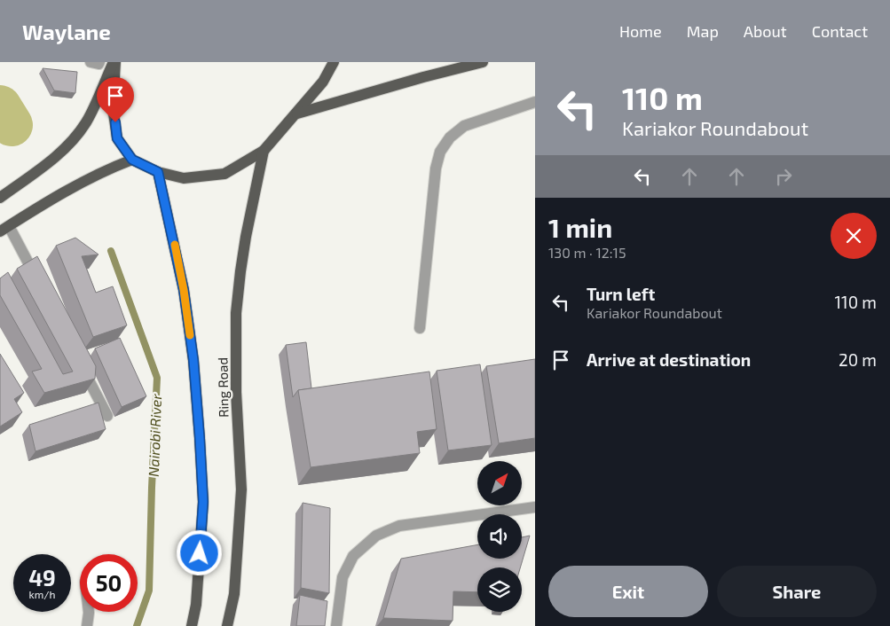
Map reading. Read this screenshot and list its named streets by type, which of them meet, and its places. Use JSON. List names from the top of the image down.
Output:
{
  "streets": {
    "main road": ["Ring Road"]
  },
  "water": ["Nairobi River"],
  "north": "top right",
  "page": {
    "header": "Waylane",
    "nav": [
      "Home",
      "Map",
      "About",
      "Contact"
    ],
    "turn": ["110 m", "Kariakor Roundabout"],
    "heading": ["1 min", "130 m · 12:15"],
    "list": [
      {
        "name": "Turn left",
        "note": "Kariakor Roundabout",
        "value": "110 m"
      },
      {
        "name": "Arrive at destination",
        "value": "20 m"
      }
    ],
    "speed": "49 km/h",
    "limit": "50",
    "buttons": ["Exit", "Share"]
  }
}
